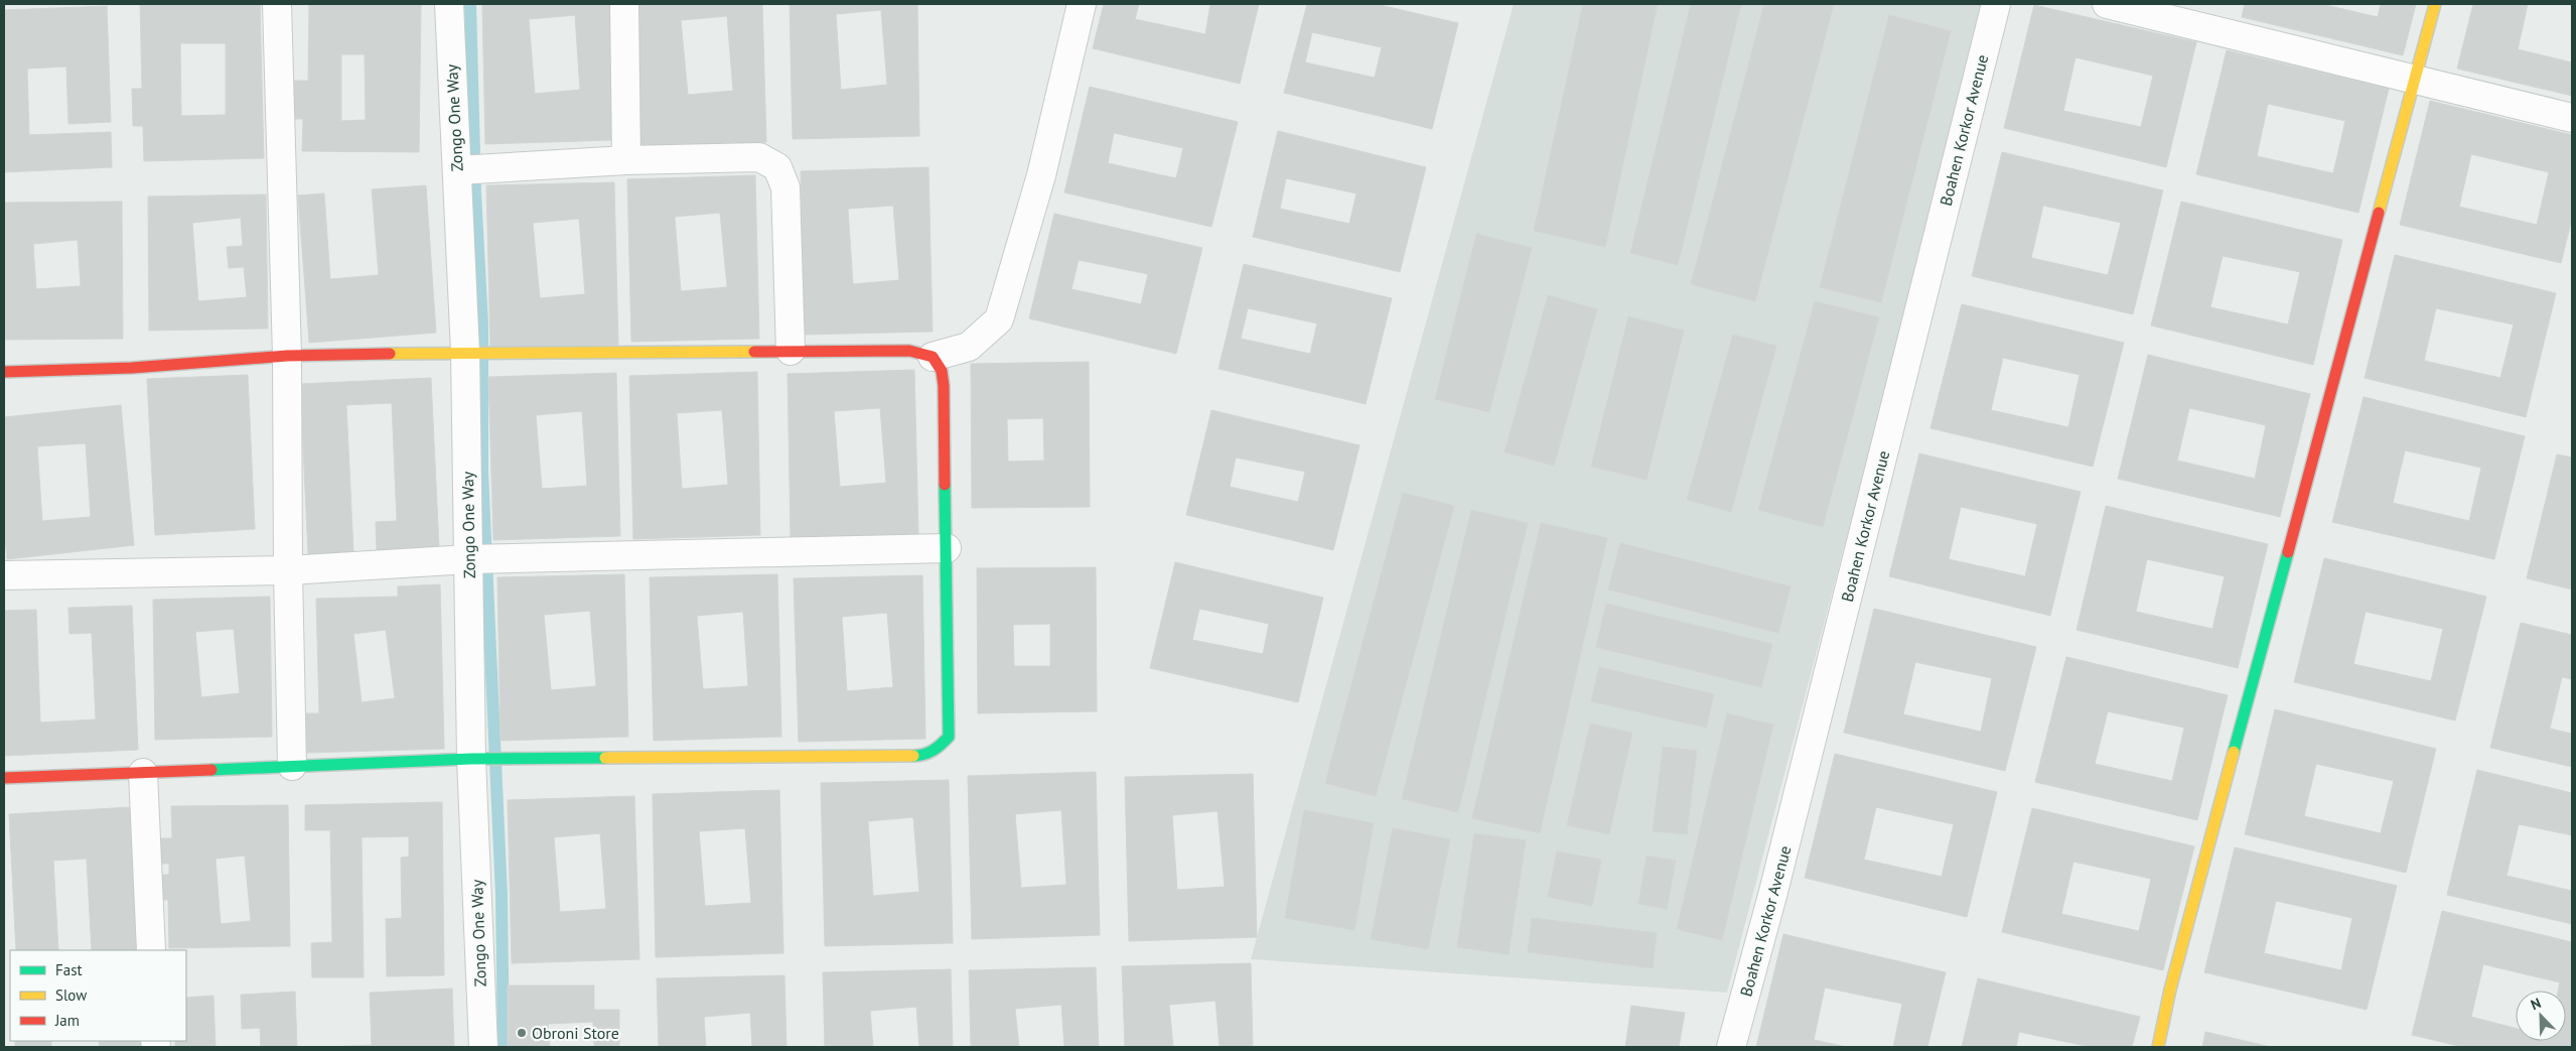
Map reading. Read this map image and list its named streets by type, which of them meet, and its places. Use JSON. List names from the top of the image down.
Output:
{
  "streets": {
    "street": ["Zongo One Way", "Boahen Korkor Avenue"]
  },
  "places": ["Obroni Store"],
  "legend": ["Fast", "Slow", "Jam"],
  "north": "top left"
}
